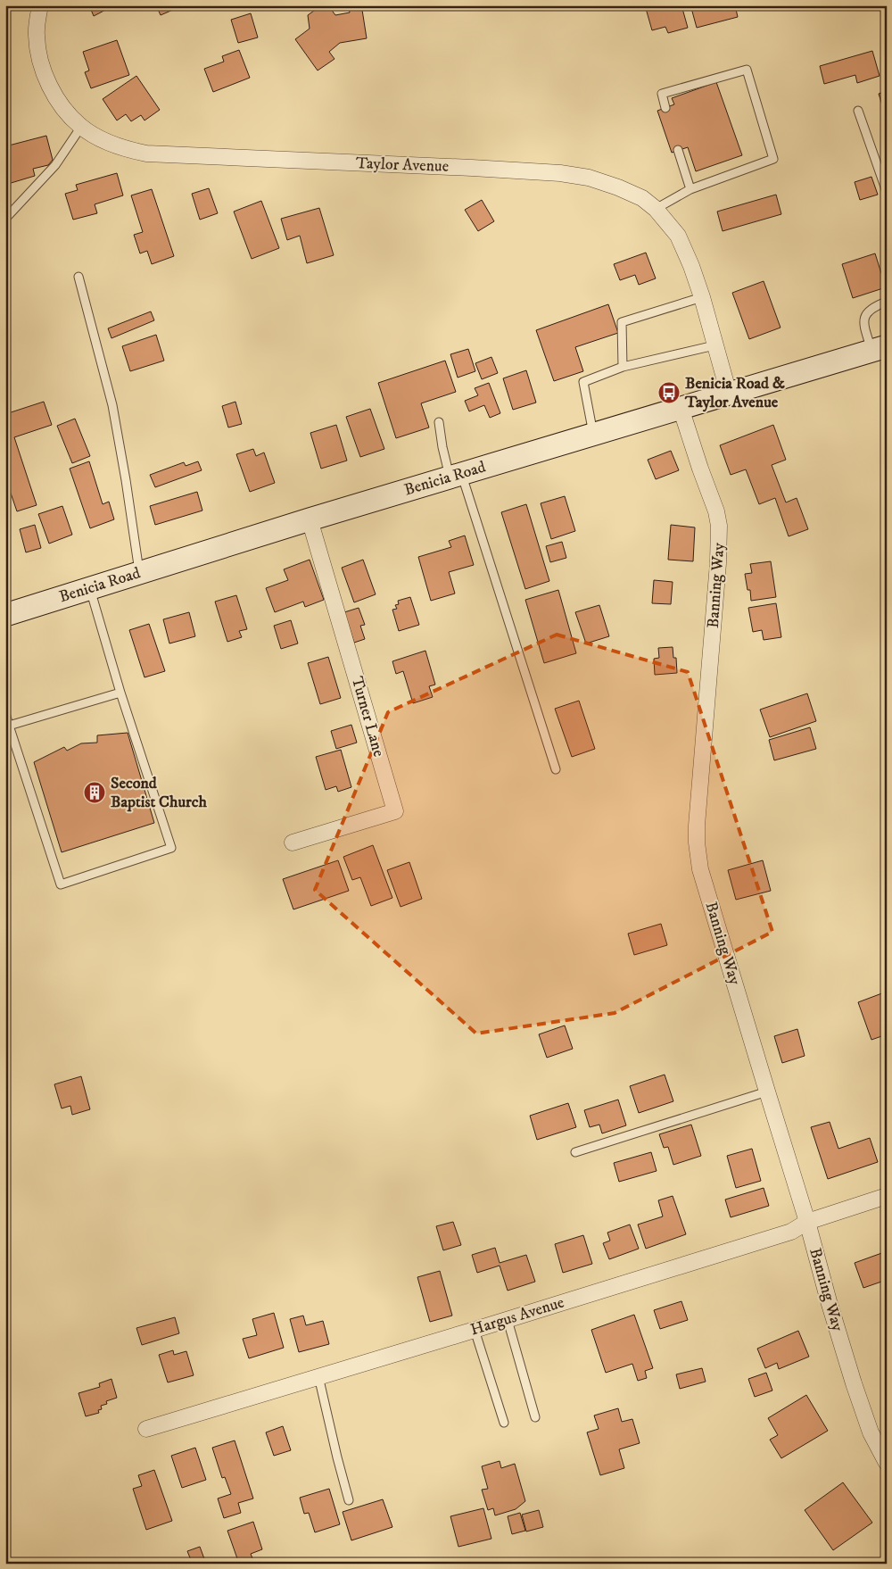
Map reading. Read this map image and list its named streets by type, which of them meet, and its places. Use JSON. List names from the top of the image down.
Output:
{
  "streets": {
    "main road": ["Benicia Road"],
    "street": [
      "Taylor Avenue",
      "Banning Way",
      "Turner Lane",
      "Hargus Avenue"
    ]
  },
  "crossings": [
    ["Taylor Avenue", "Benicia Road"],
    ["Benicia Road", "Banning Way"],
    ["Benicia Road", "Turner Lane"],
    ["Banning Way", "Hargus Avenue"]
  ],
  "places": {
    "bus stop": ["Benicia Road & Taylor Avenue"],
    "building": ["Second Baptist Church"]
  }
}
